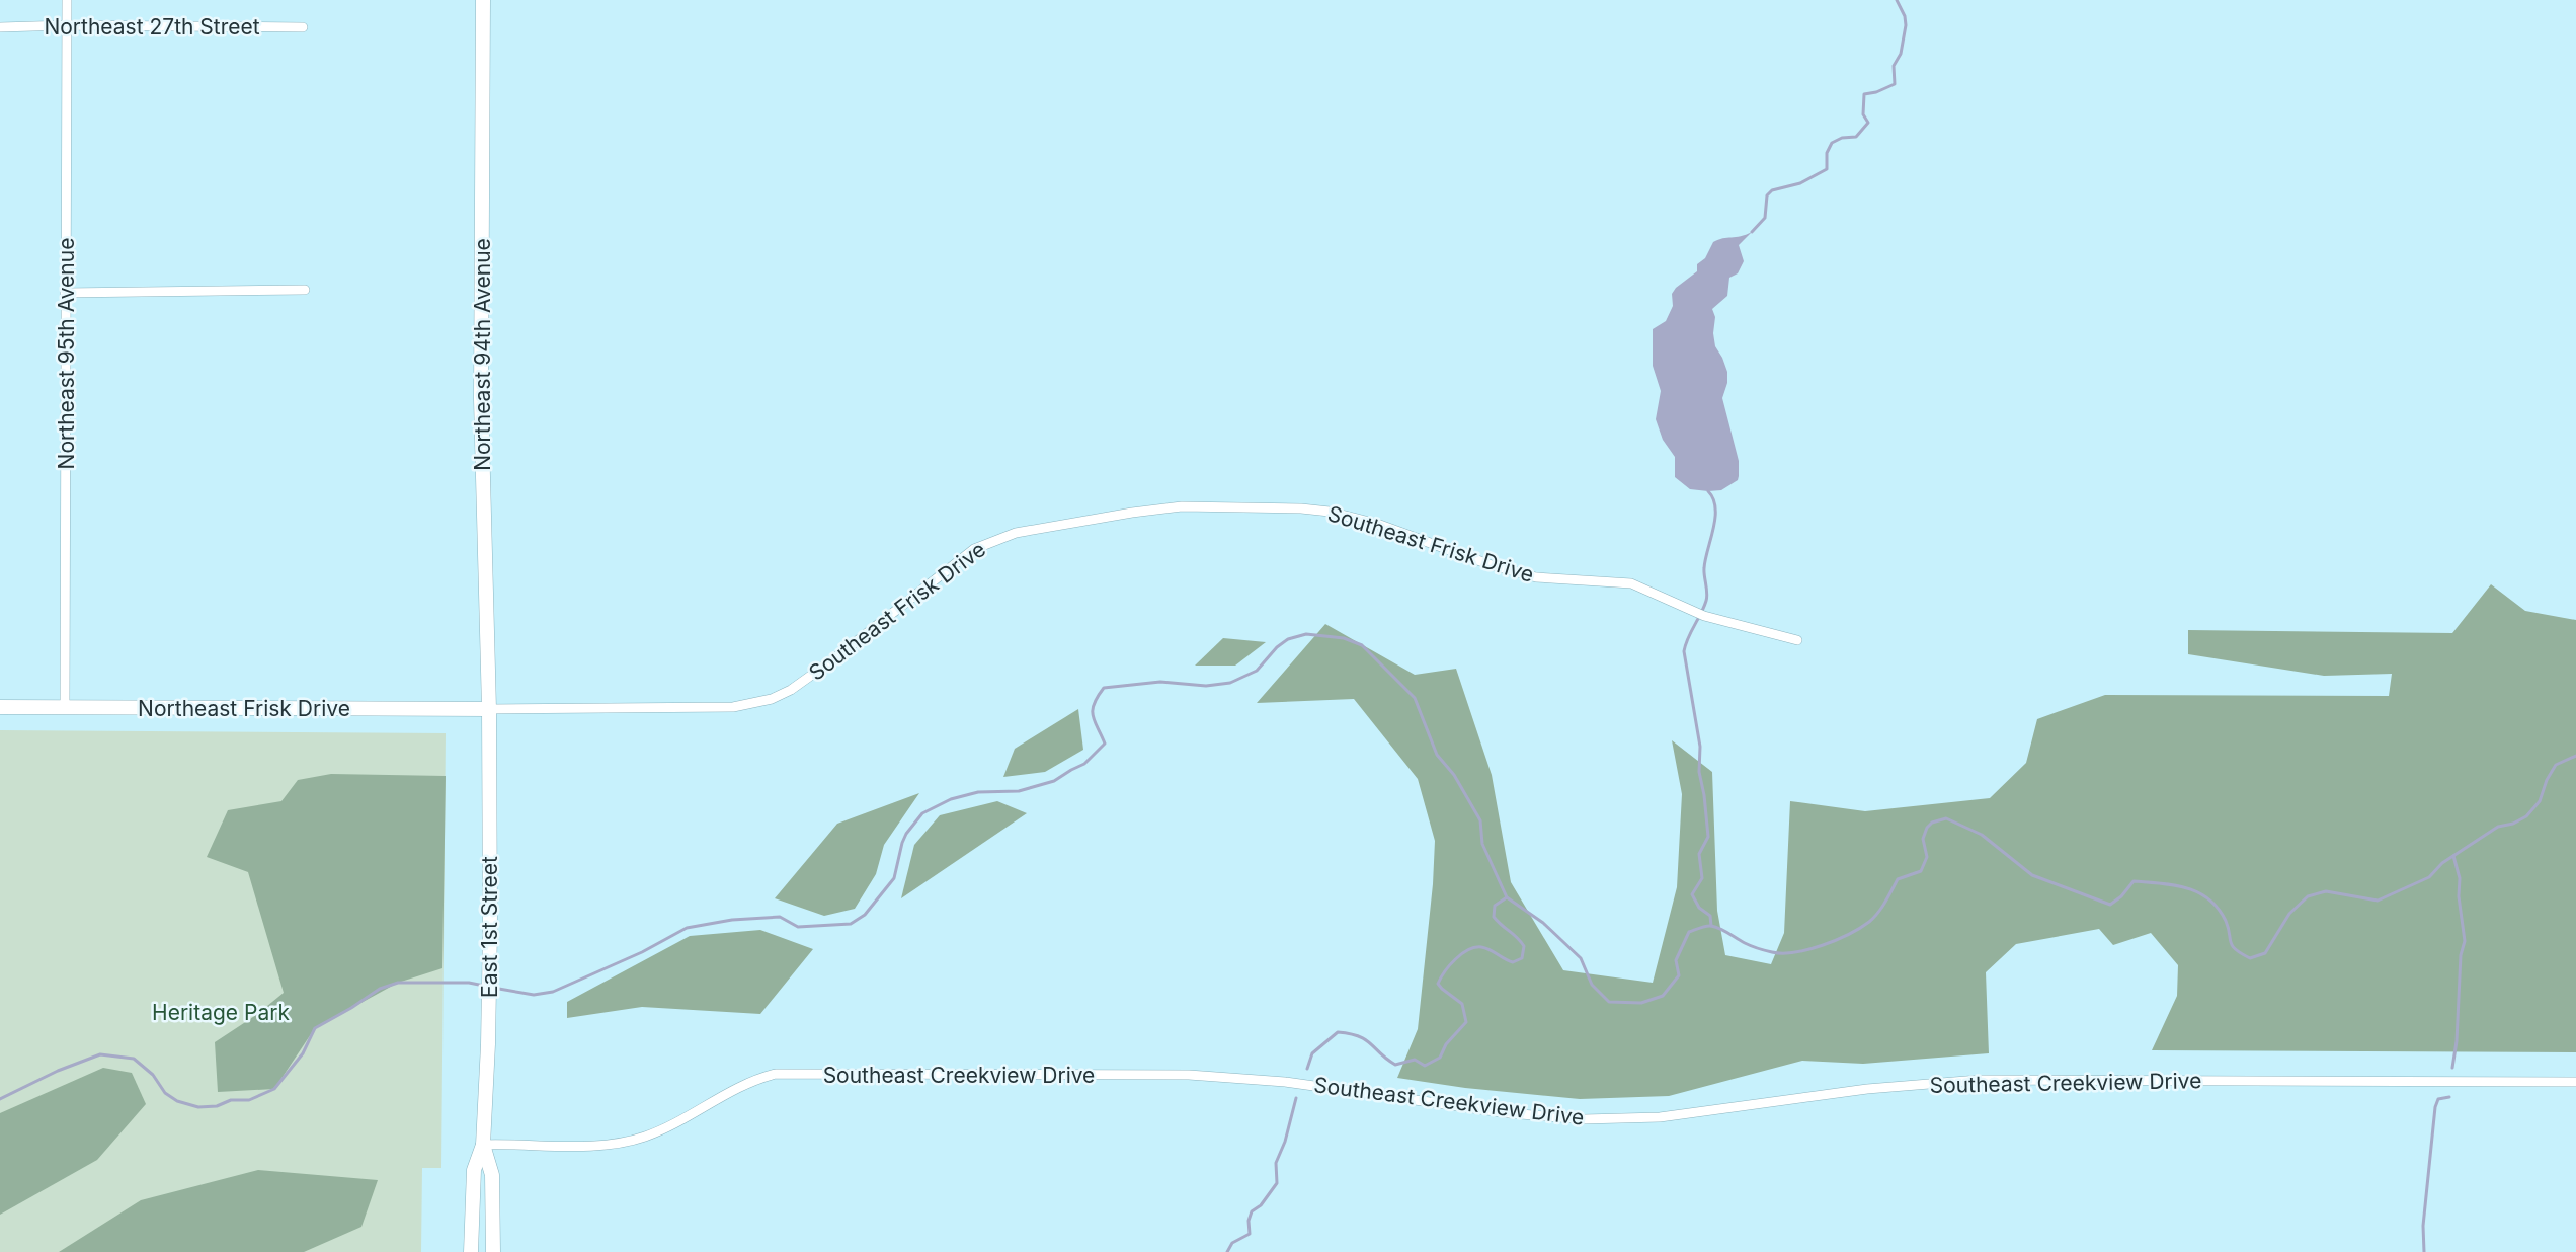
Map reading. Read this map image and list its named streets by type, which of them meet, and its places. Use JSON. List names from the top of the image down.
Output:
{
  "streets": {
    "main road": ["Northeast 94th Avenue", "Northeast Frisk Drive", "East 1st Street"],
    "street": [
      "Northeast 27th Street",
      "Northeast 95th Avenue",
      "Southeast Frisk Drive",
      "Southeast Creekview Drive"
    ]
  },
  "crossings": [
    ["Northeast 27th Street", "Northeast 95th Avenue"],
    ["Northeast 95th Avenue", "Northeast Frisk Drive"],
    ["Northeast 94th Avenue", "Southeast Frisk Drive"],
    ["Northeast 94th Avenue", "Northeast Frisk Drive"],
    ["Northeast 94th Avenue", "East 1st Street"],
    ["Southeast Frisk Drive", "Northeast Frisk Drive"],
    ["Southeast Frisk Drive", "East 1st Street"],
    ["Northeast Frisk Drive", "East 1st Street"],
    ["East 1st Street", "Southeast Creekview Drive"]
  ],
  "parks": ["Heritage Park"]
}
